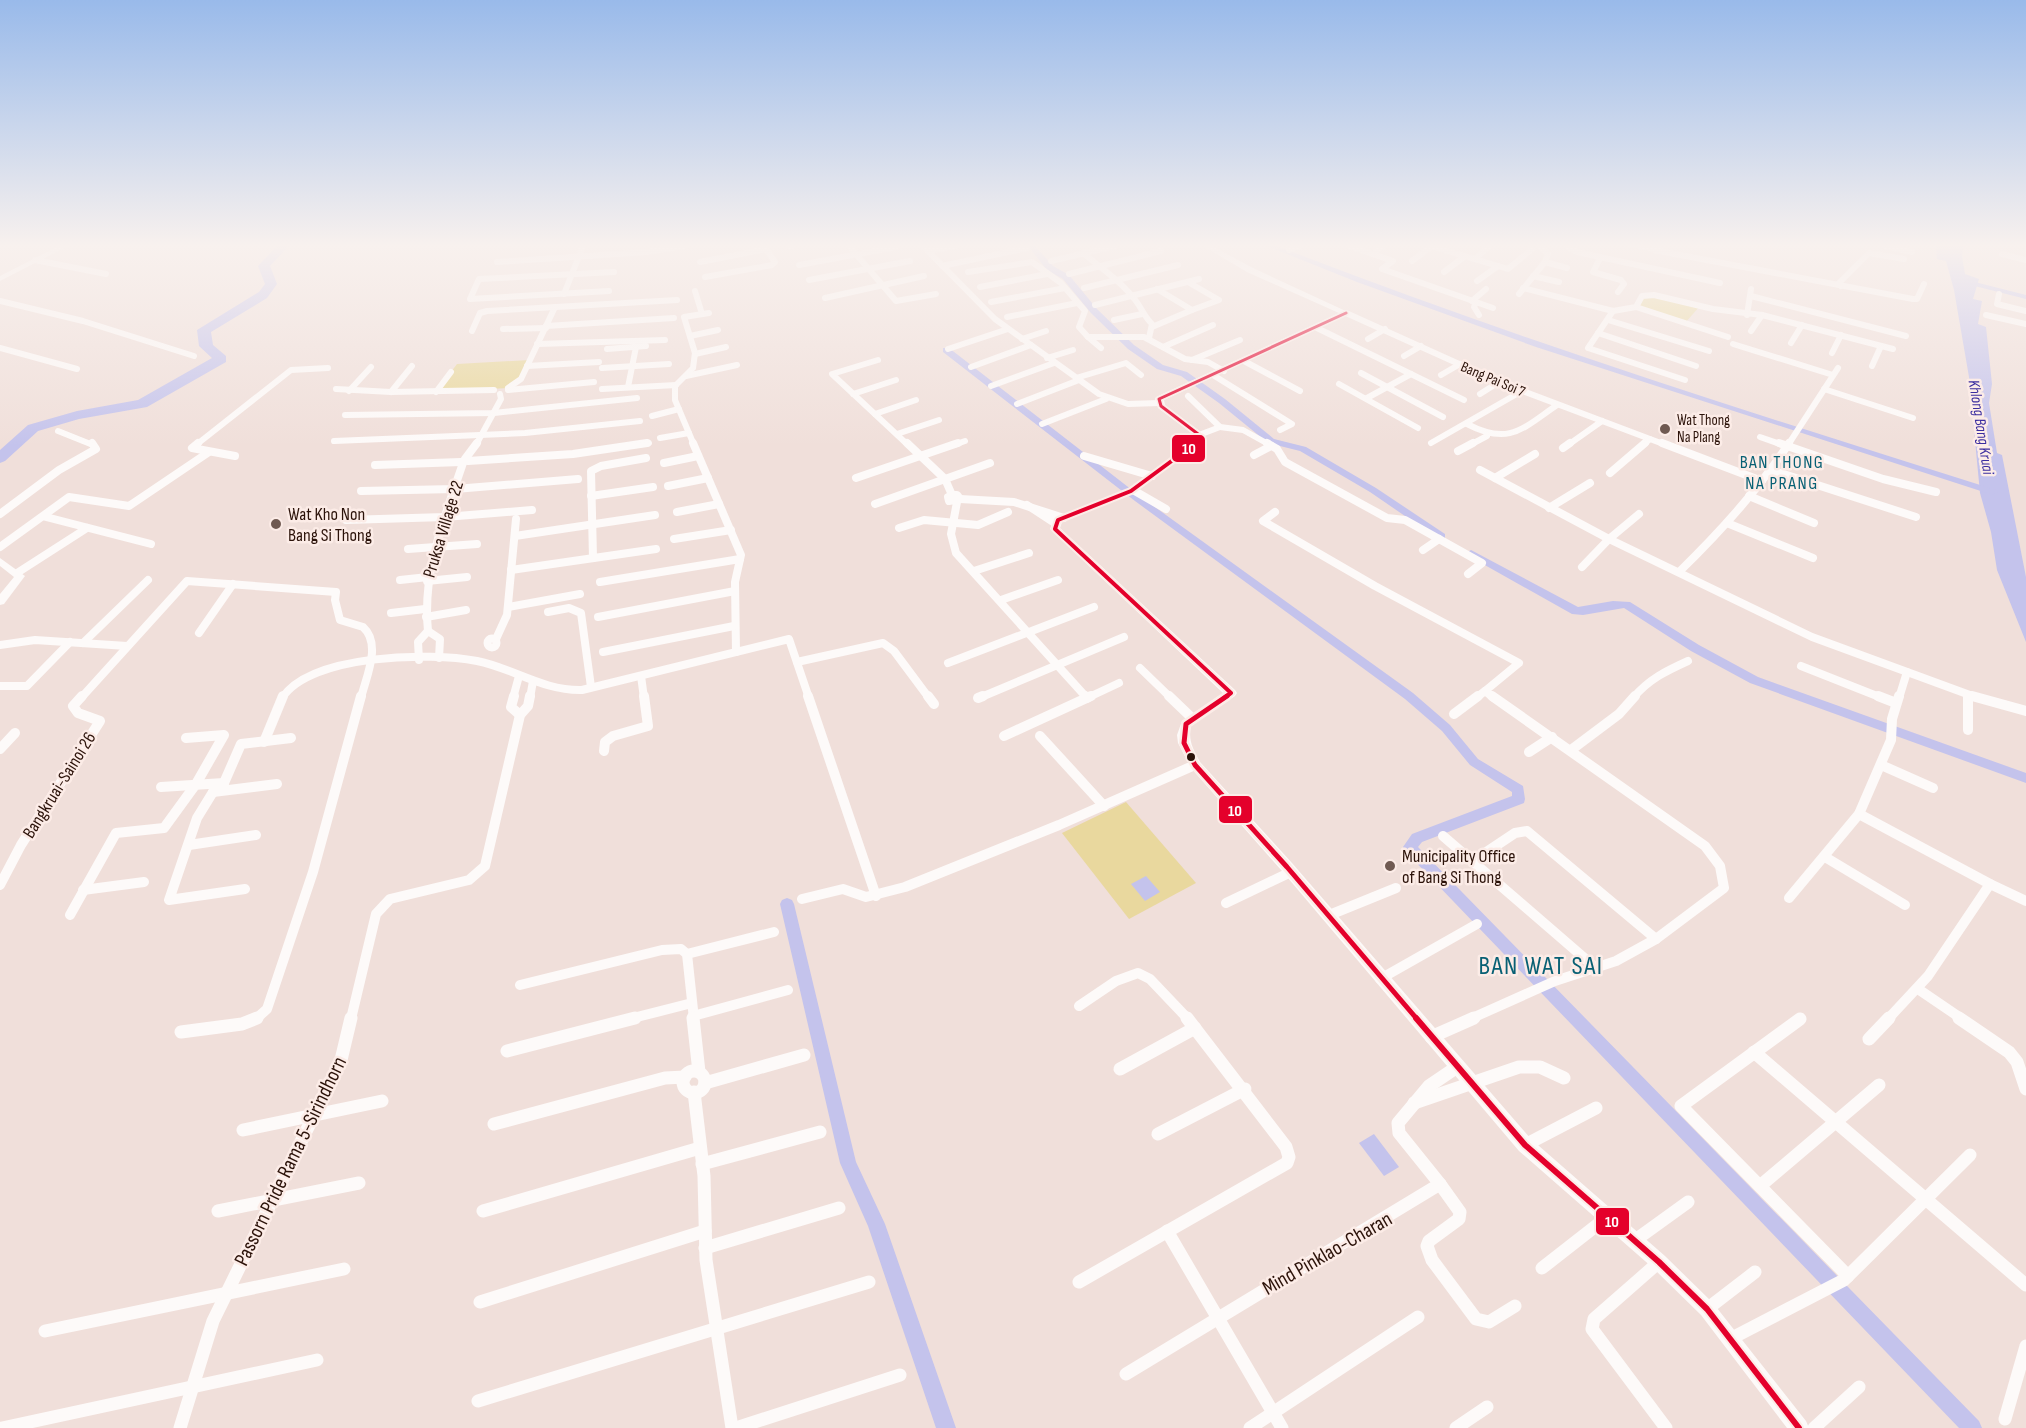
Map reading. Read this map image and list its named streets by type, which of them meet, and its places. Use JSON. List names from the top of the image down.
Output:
{
  "streets": {
    "street": [
      "Bang Pai Soi 7",
      "Pruksa Village 22",
      "Bangkruai-Sainoi 26",
      "Passorn Pride Rama 5-Sirindhorn",
      "Mind Pinklao-Charan"
    ]
  },
  "districts": ["BAN THONG NA PRANG", "BAN WAT SAI"],
  "water": ["Khlong Bang Kruai"],
  "places": ["Wat Thong Na Plang", "Wat Kho Non Bang Si Thong", "Municipality Office of Bang Si Thong"],
  "lines": ["transit line 10"]
}
